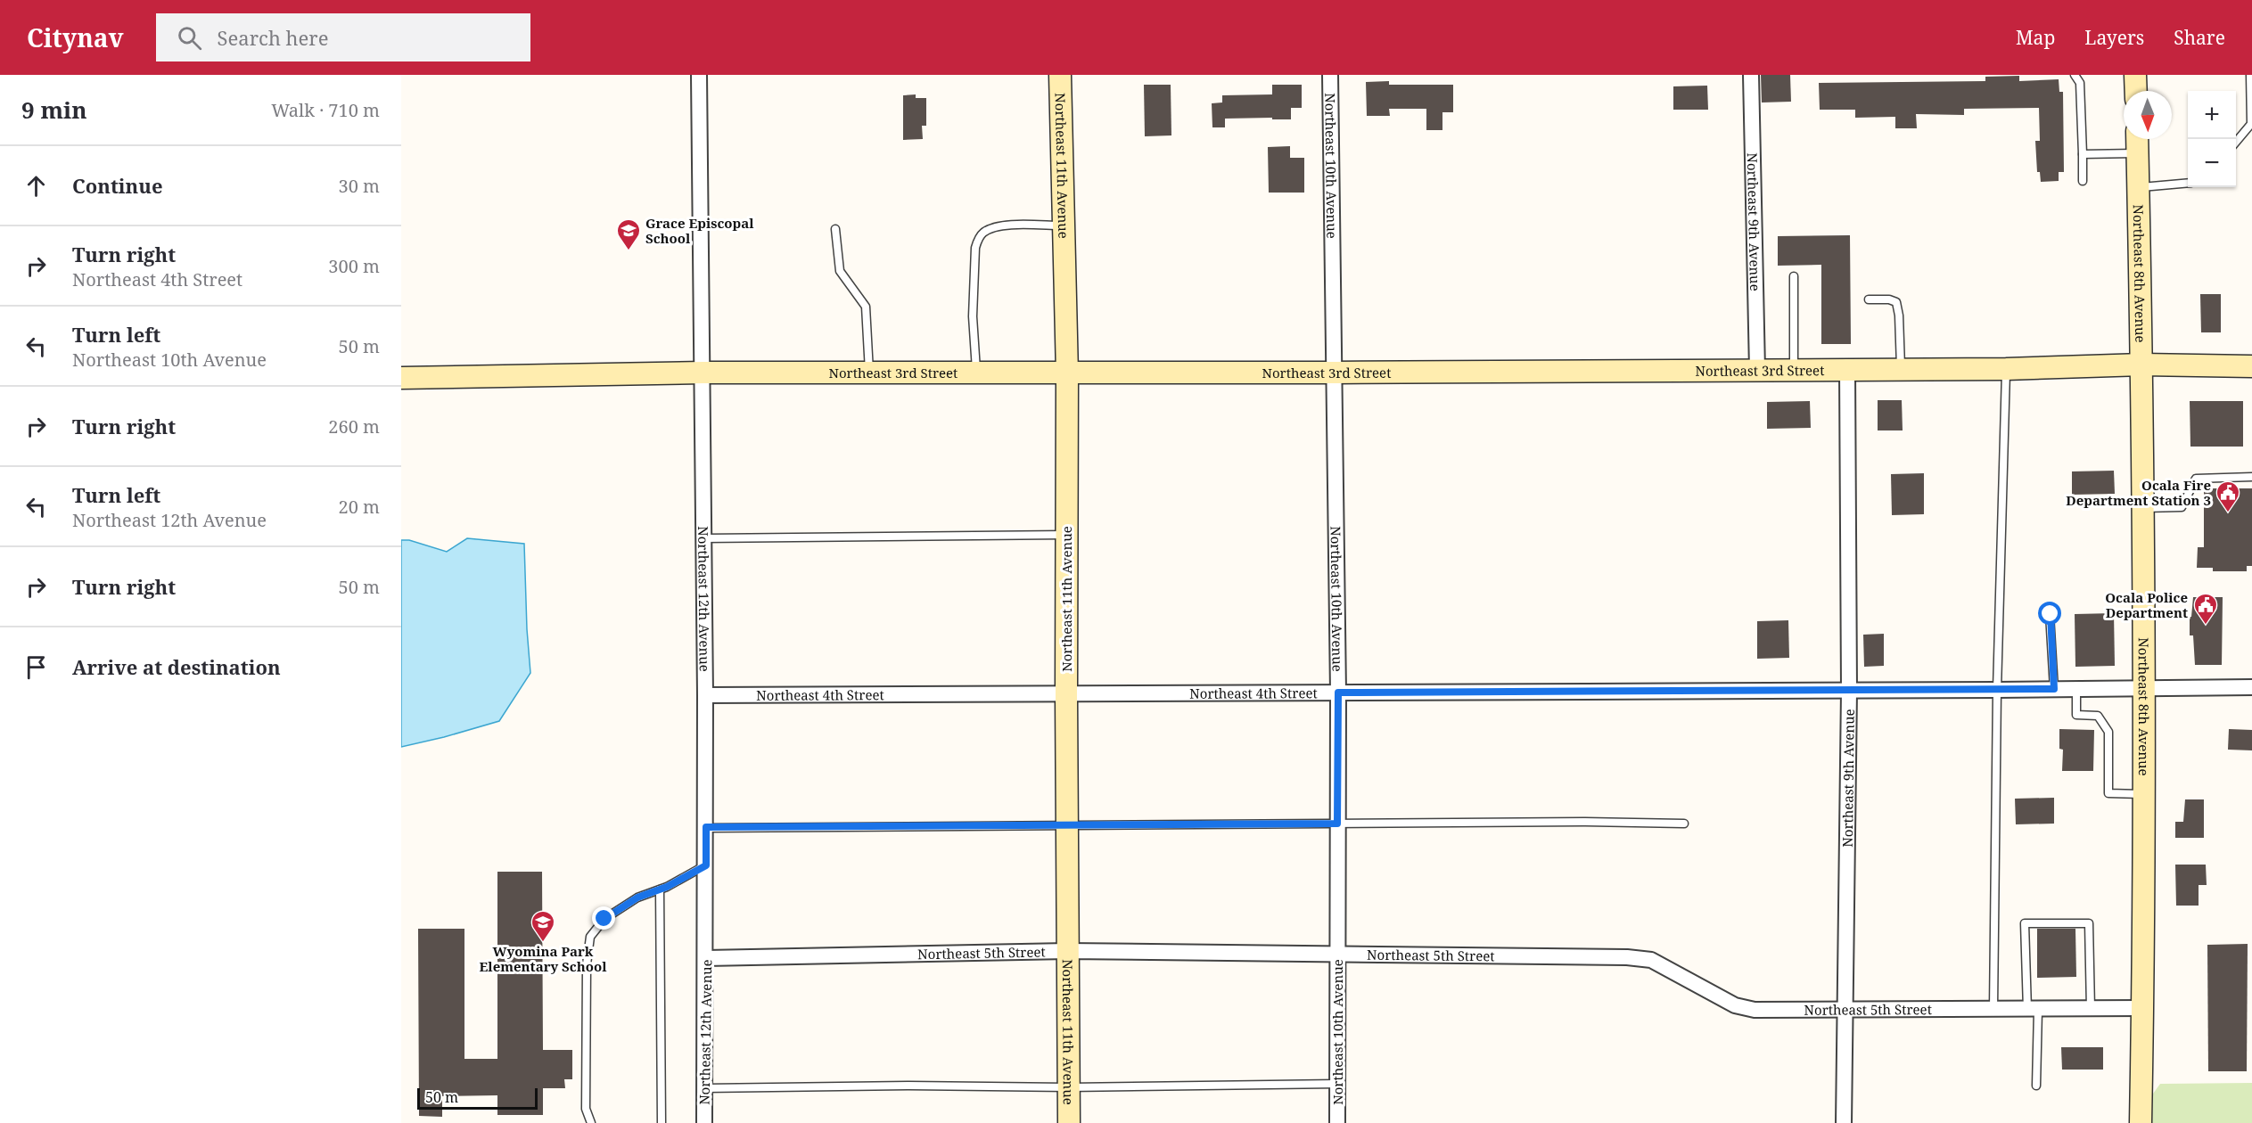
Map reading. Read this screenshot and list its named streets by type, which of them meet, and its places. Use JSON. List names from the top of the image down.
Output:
{
  "streets": {
    "street": [
      "Northeast 11th Avenue",
      "Northeast 10th Avenue",
      "Northeast 9th Avenue",
      "Northeast 8th Avenue",
      "Northeast 3rd Street",
      "Northeast 12th Avenue",
      "Northeast 4th Street",
      "Northeast 5th Street"
    ]
  },
  "crossings": [
    ["Northeast 11th Avenue", "Northeast 3rd Street"],
    ["Northeast 11th Avenue", "Northeast 4th Street"],
    ["Northeast 11th Avenue", "Northeast 5th Street"],
    ["Northeast 10th Avenue", "Northeast 3rd Street"],
    ["Northeast 10th Avenue", "Northeast 4th Street"],
    ["Northeast 10th Avenue", "Northeast 5th Street"],
    ["Northeast 9th Avenue", "Northeast 3rd Street"],
    ["Northeast 9th Avenue", "Northeast 4th Street"],
    ["Northeast 9th Avenue", "Northeast 5th Street"],
    ["Northeast 8th Avenue", "Northeast 3rd Street"],
    ["Northeast 8th Avenue", "Northeast 4th Street"],
    ["Northeast 8th Avenue", "Northeast 5th Street"],
    ["Northeast 3rd Street", "Northeast 12th Avenue"],
    ["Northeast 12th Avenue", "Northeast 4th Street"],
    ["Northeast 12th Avenue", "Northeast 5th Street"]
  ],
  "places": {
    "school or university": ["Grace Episcopal School", "Wyomina Park Elementary School"],
    "public building": ["Ocala Fire Department Station 3", "Ocala Police Department"]
  },
  "scale_bar": "50 m",
  "north": "bottom",
  "page": {
    "header": "Citynav",
    "search": "Search here",
    "nav": ["Map", "Layers", "Share"],
    "heading": ["9 min", "Walk · 710 m"],
    "map_buttons": ["+", "−"],
    "list": [
      ["Continue", "30 m"],
      ["Turn right", "Northeast 4th Street", "300 m"],
      ["Turn left", "Northeast 10th Avenue", "50 m"],
      ["Turn right", "260 m"],
      ["Turn left", "Northeast 12th Avenue", "20 m"],
      ["Turn right", "50 m"],
      "Arrive at destination"
    ],
    "scale": "50 m"
  }
}
